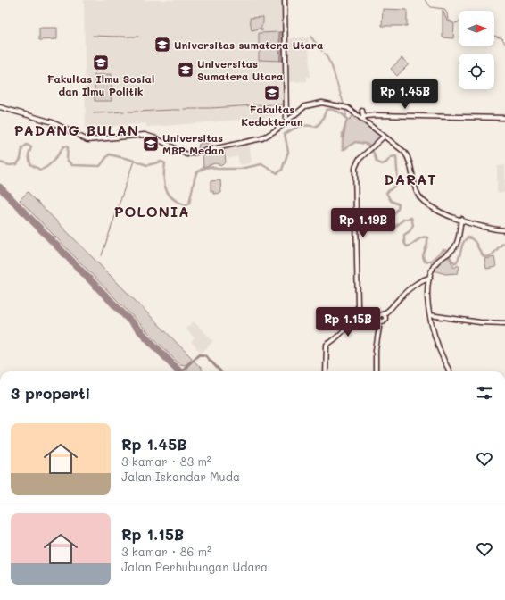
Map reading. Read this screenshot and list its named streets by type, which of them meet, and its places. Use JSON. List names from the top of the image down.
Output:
{
  "districts": ["PADANG BULAN", "DARAT", "POLONIA"],
  "places": {
    "school or university": [
      "Universitas sumatera Utara",
      "Fakultas Ilmu Sosial dan Ilmu Politik",
      "Universitas Sumatera Utara",
      "Fakultas Kedokteran",
      "Universitas MBP Medan"
    ]
  },
  "north": "right",
  "page": {
    "price": ["Rp 1.45B", "Rp 1.19B", "Rp 1.15B"],
    "heading": "3 properti",
    "list": [
      {
        "name": "Rp 1.45B",
        "note": "3 kamar · 83 m² · Jalan Iskandar Muda"
      },
      {
        "name": "Rp 1.15B",
        "note": "3 kamar · 86 m² · Jalan Perhubungan Udara"
      }
    ]
  }
}
